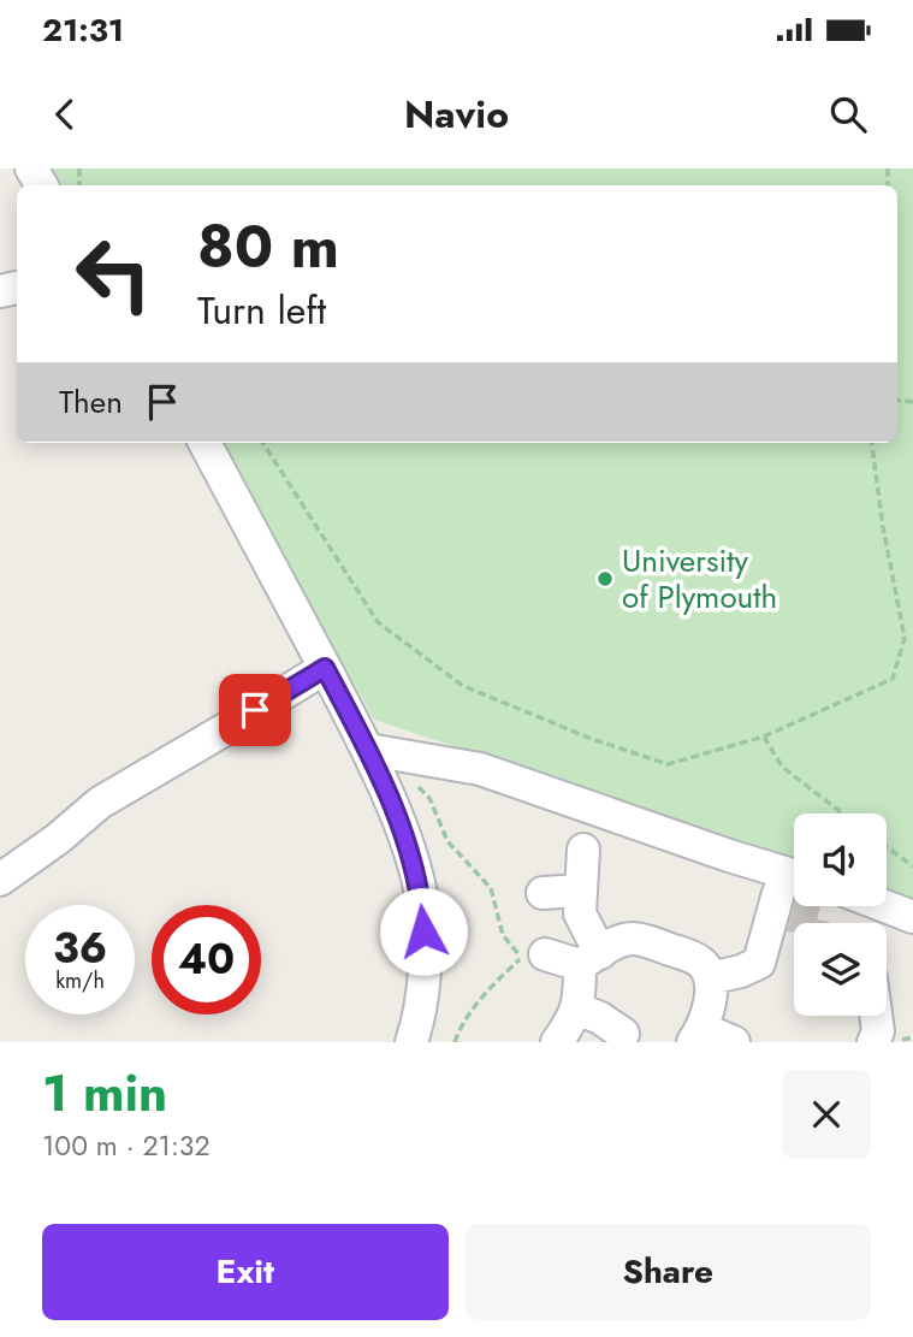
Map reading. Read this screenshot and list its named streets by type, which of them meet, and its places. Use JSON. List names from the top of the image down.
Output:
{
  "places": ["University of Plymouth"],
  "page": {
    "status": "21:31",
    "header": "Navio",
    "turn": ["80 m", "Turn left"],
    "then": "Then",
    "speed": "36 km/h",
    "limit": "40",
    "heading": ["1 min", "100 m · 21:32"],
    "buttons": ["Exit", "Share"]
  }
}
